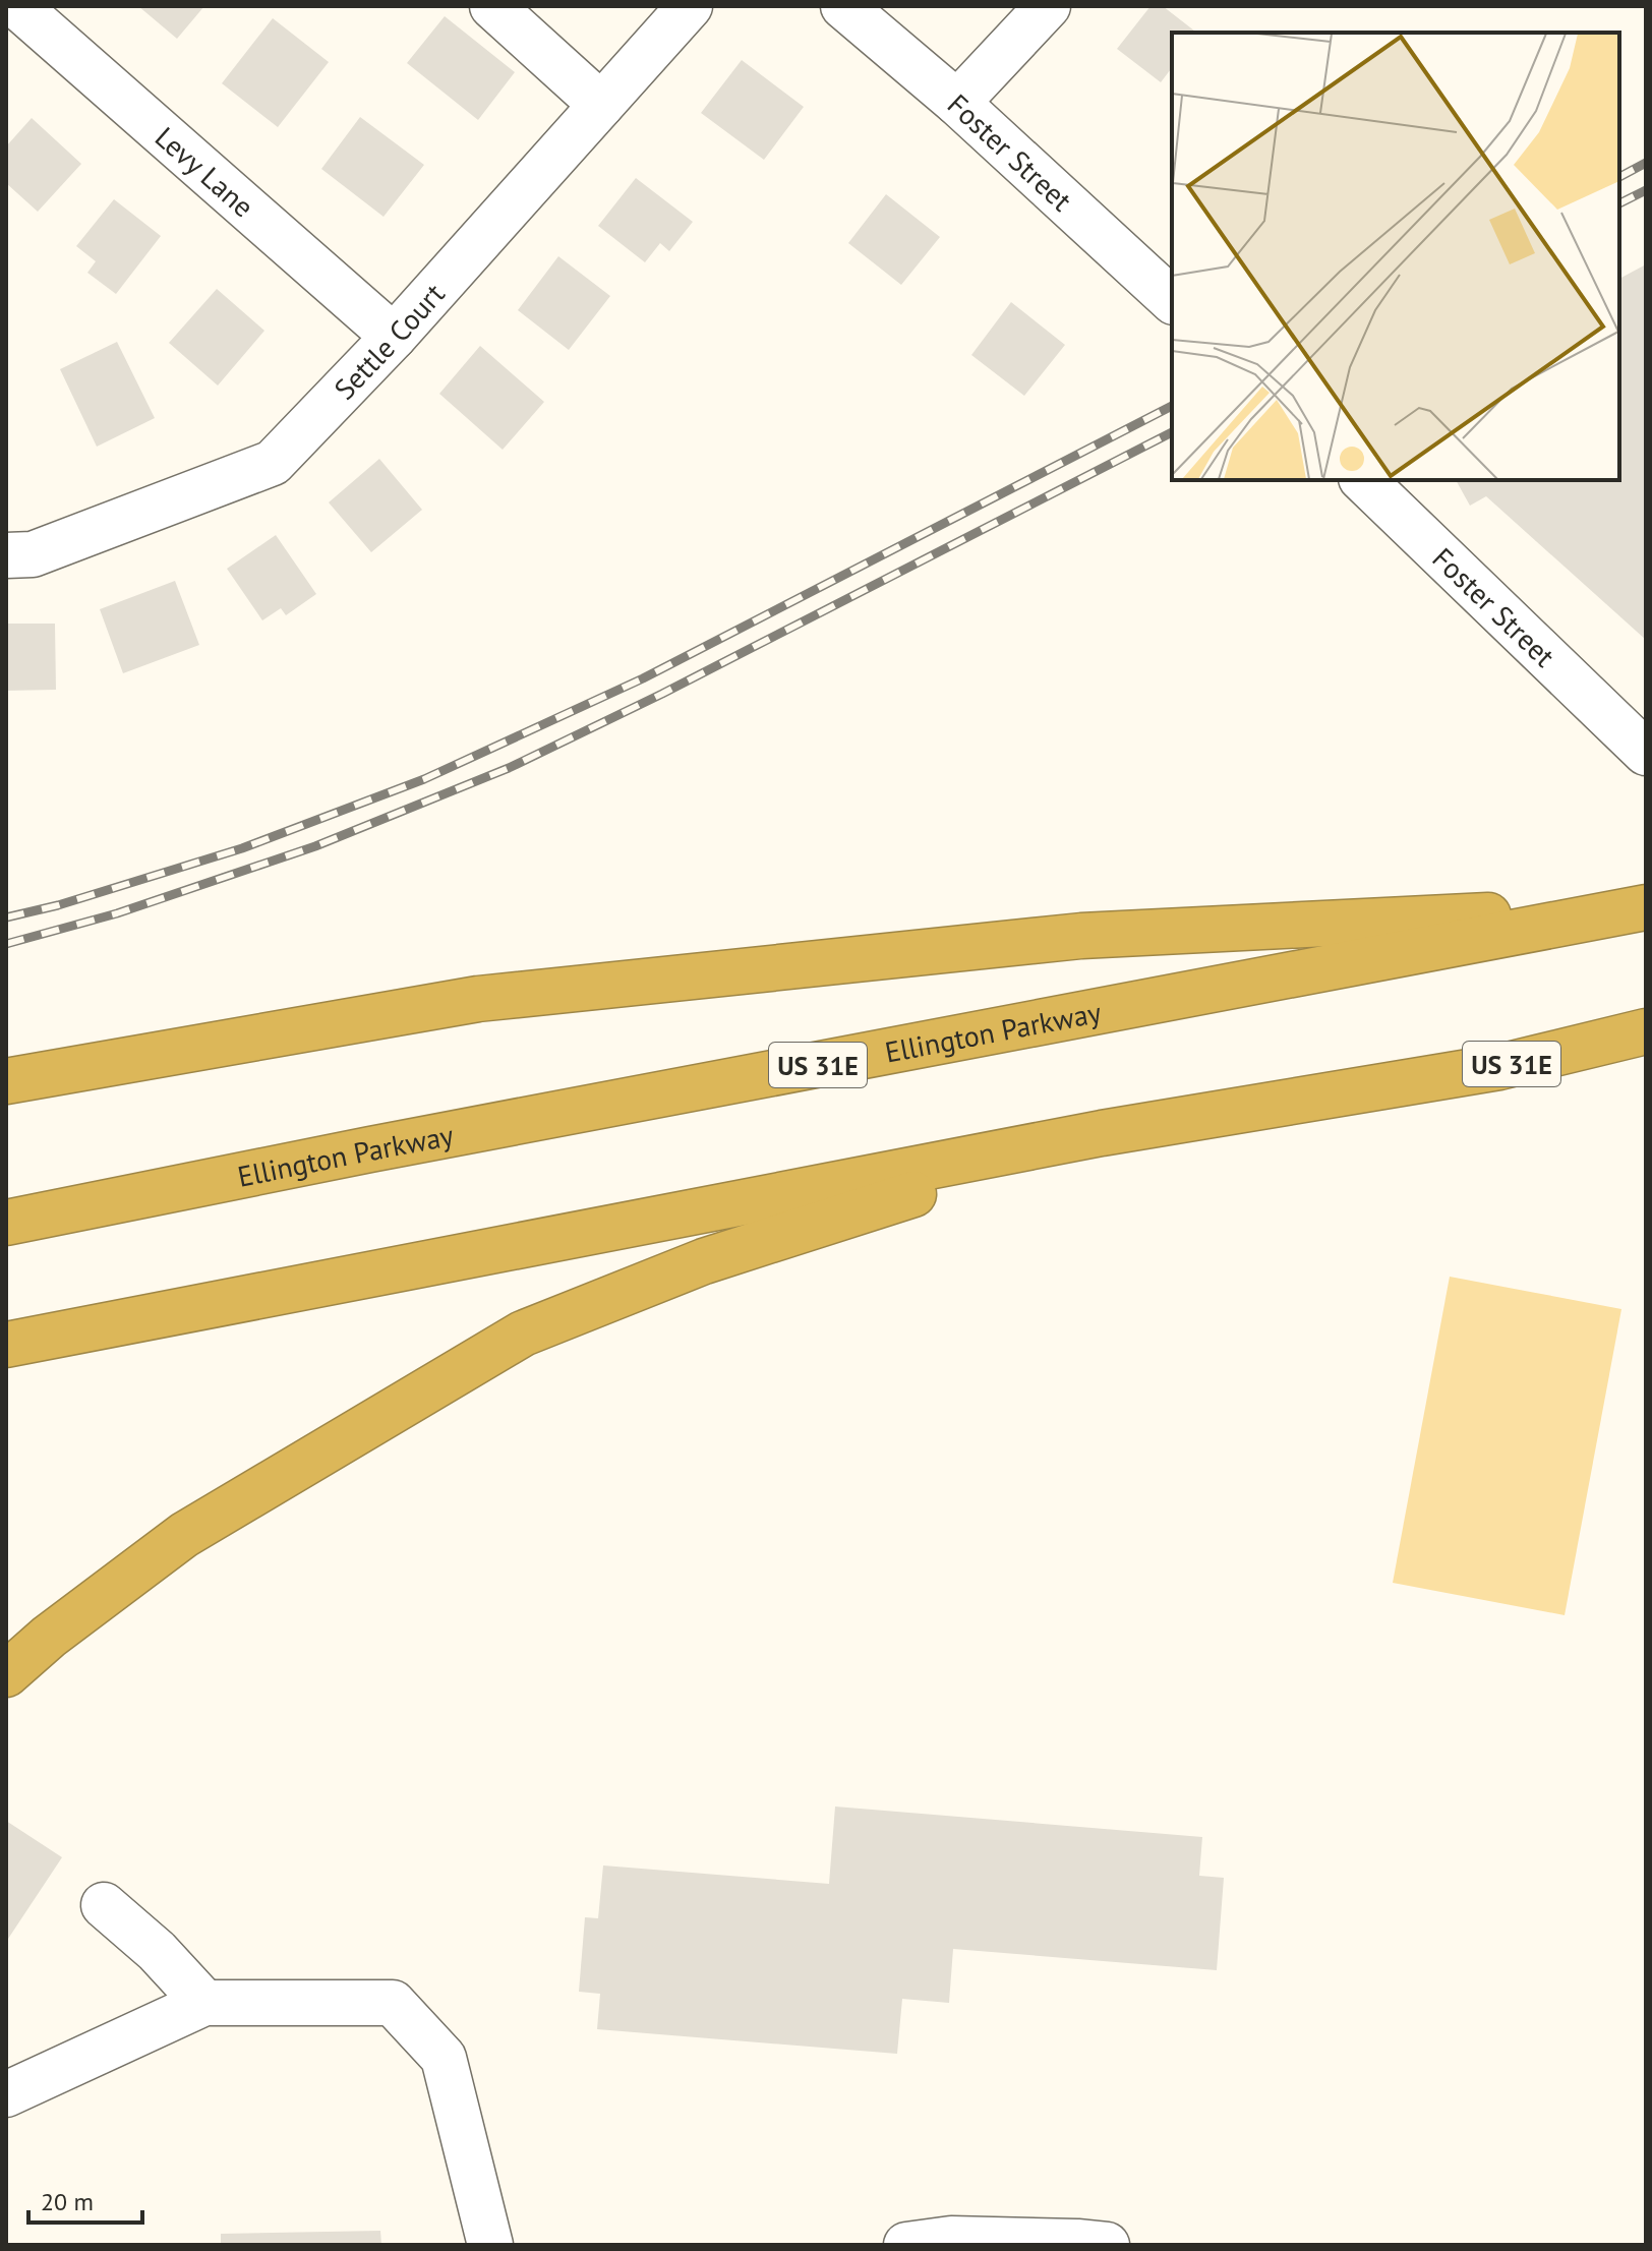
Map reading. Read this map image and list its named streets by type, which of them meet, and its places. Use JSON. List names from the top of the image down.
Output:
{
  "streets": {
    "highway": ["Ellington Parkway", "US 31E"],
    "street": ["Foster Street", "Levy Lane", "Settle Court"]
  },
  "crossings": [
    ["Levy Lane", "Settle Court"]
  ],
  "scale_bar": "20 m"
}
